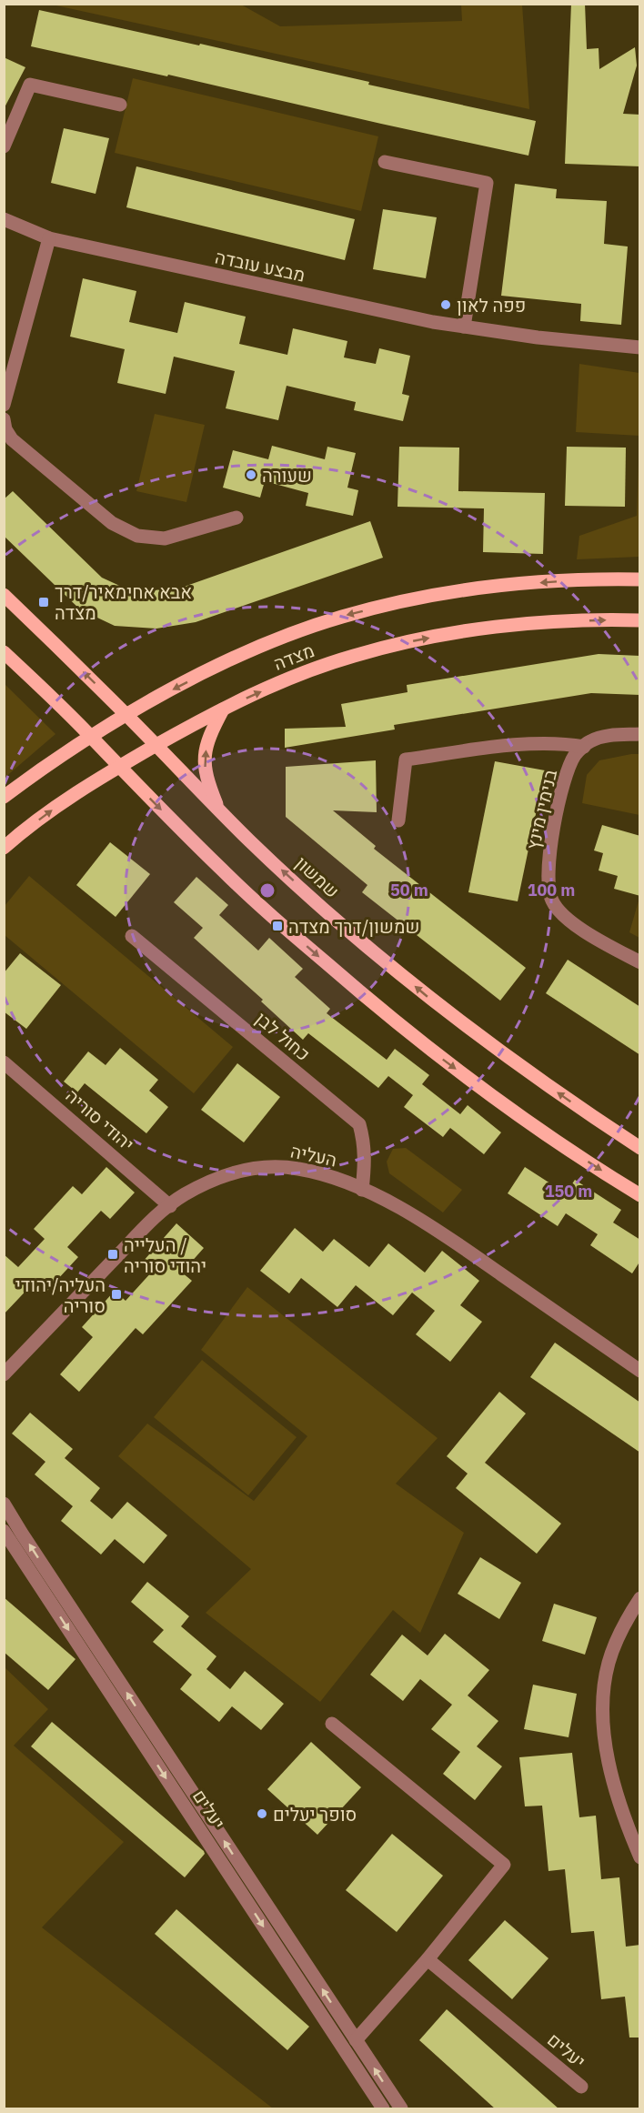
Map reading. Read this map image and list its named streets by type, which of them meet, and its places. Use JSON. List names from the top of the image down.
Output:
{
  "streets": {
    "main road": ["מצדה", "שמשון"],
    "street": [
      "מבצע עובדה",
      "בנימין מינץ",
      "כחול לבן",
      "יהודי סוריה",
      "העליה",
      "יעלים"
    ]
  },
  "crossings": [
    ["מצדה", "שמשון"],
    ["כחול לבן", "העליה"],
    ["יהודי סוריה", "העליה"]
  ],
  "places": {
    "other": ["פפה לאון", "שעורה", "סופר יעלים"],
    "transit": [
      "אבא אחימאיר/דרך מצדה",
      "שמשון/דרך מצדה",
      "העלייה / יהודי סוריה",
      "העליה/יהודי סוריה"
    ]
  },
  "rings": ["50 m", "100 m", "150 m"]
}
